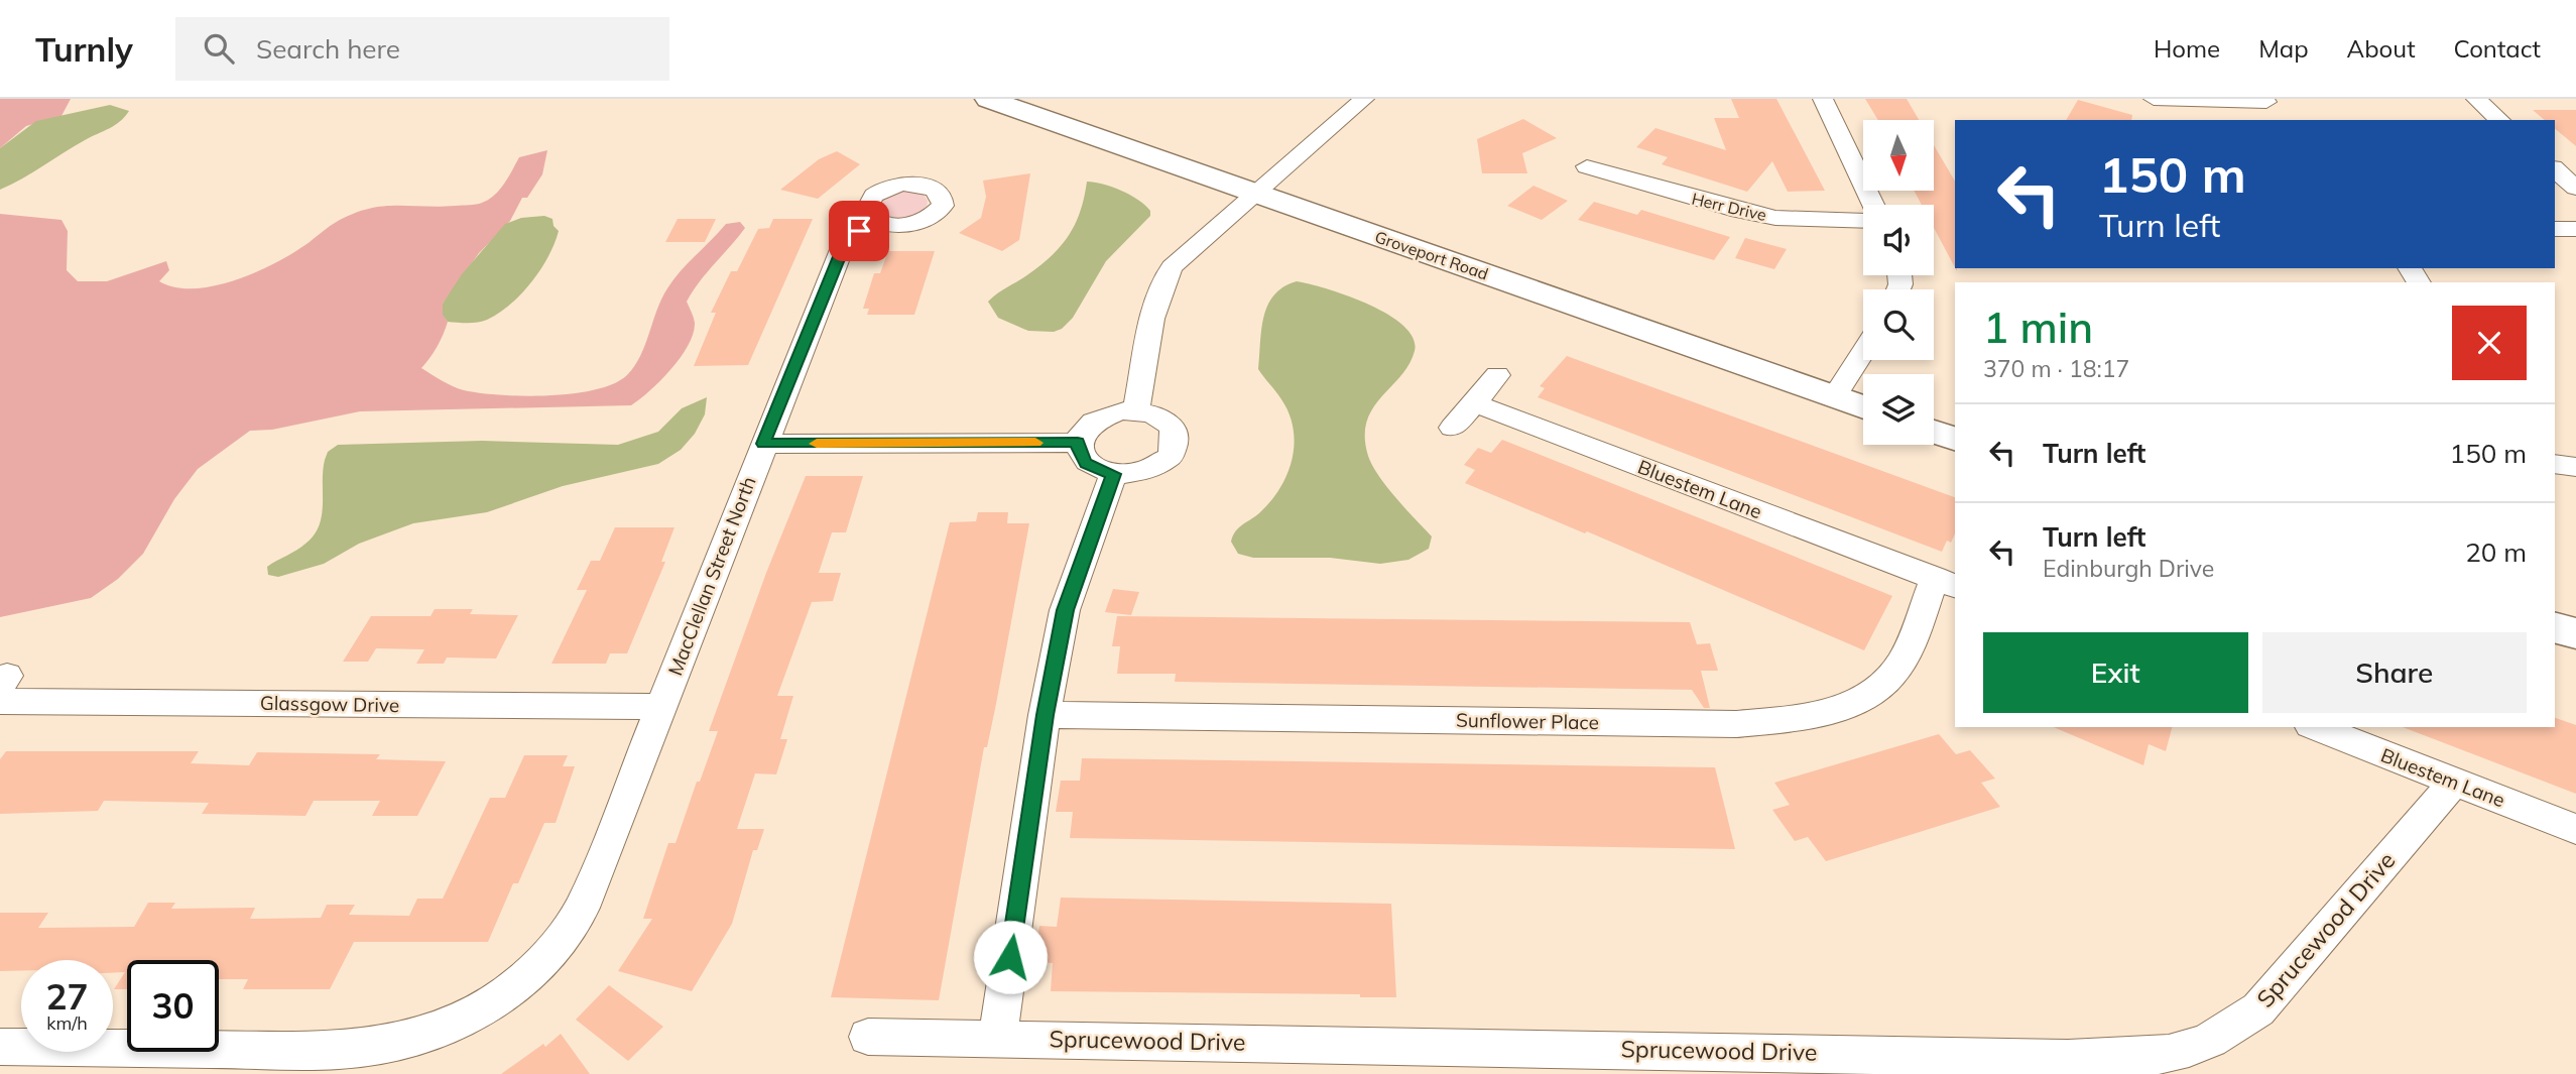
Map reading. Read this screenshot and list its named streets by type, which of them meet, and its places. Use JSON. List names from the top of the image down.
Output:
{
  "streets": {
    "main road": ["Groveport Road"],
    "street": [
      "Herr Drive",
      "Bluestem Lane",
      "MacClellan Street North",
      "Glassgow Drive",
      "Sunflower Place",
      "Sprucewood Drive"
    ]
  },
  "crossings": [
    ["Bluestem Lane", "Sunflower Place"],
    ["Bluestem Lane", "Sprucewood Drive"],
    ["MacClellan Street North", "Glassgow Drive"]
  ],
  "north": "bottom",
  "page": {
    "header": "Turnly",
    "search": "Search here",
    "nav": [
      "Home",
      "Map",
      "About",
      "Contact"
    ],
    "turn": ["150 m", "Turn left"],
    "heading": ["1 min", "370 m · 18:17"],
    "list": [
      {
        "name": "Turn left",
        "value": "150 m"
      },
      {
        "name": "Turn left",
        "note": "Edinburgh Drive",
        "value": "20 m"
      }
    ],
    "buttons": ["Exit", "Share"],
    "speed": "27 km/h",
    "limit": "30"
  }
}
